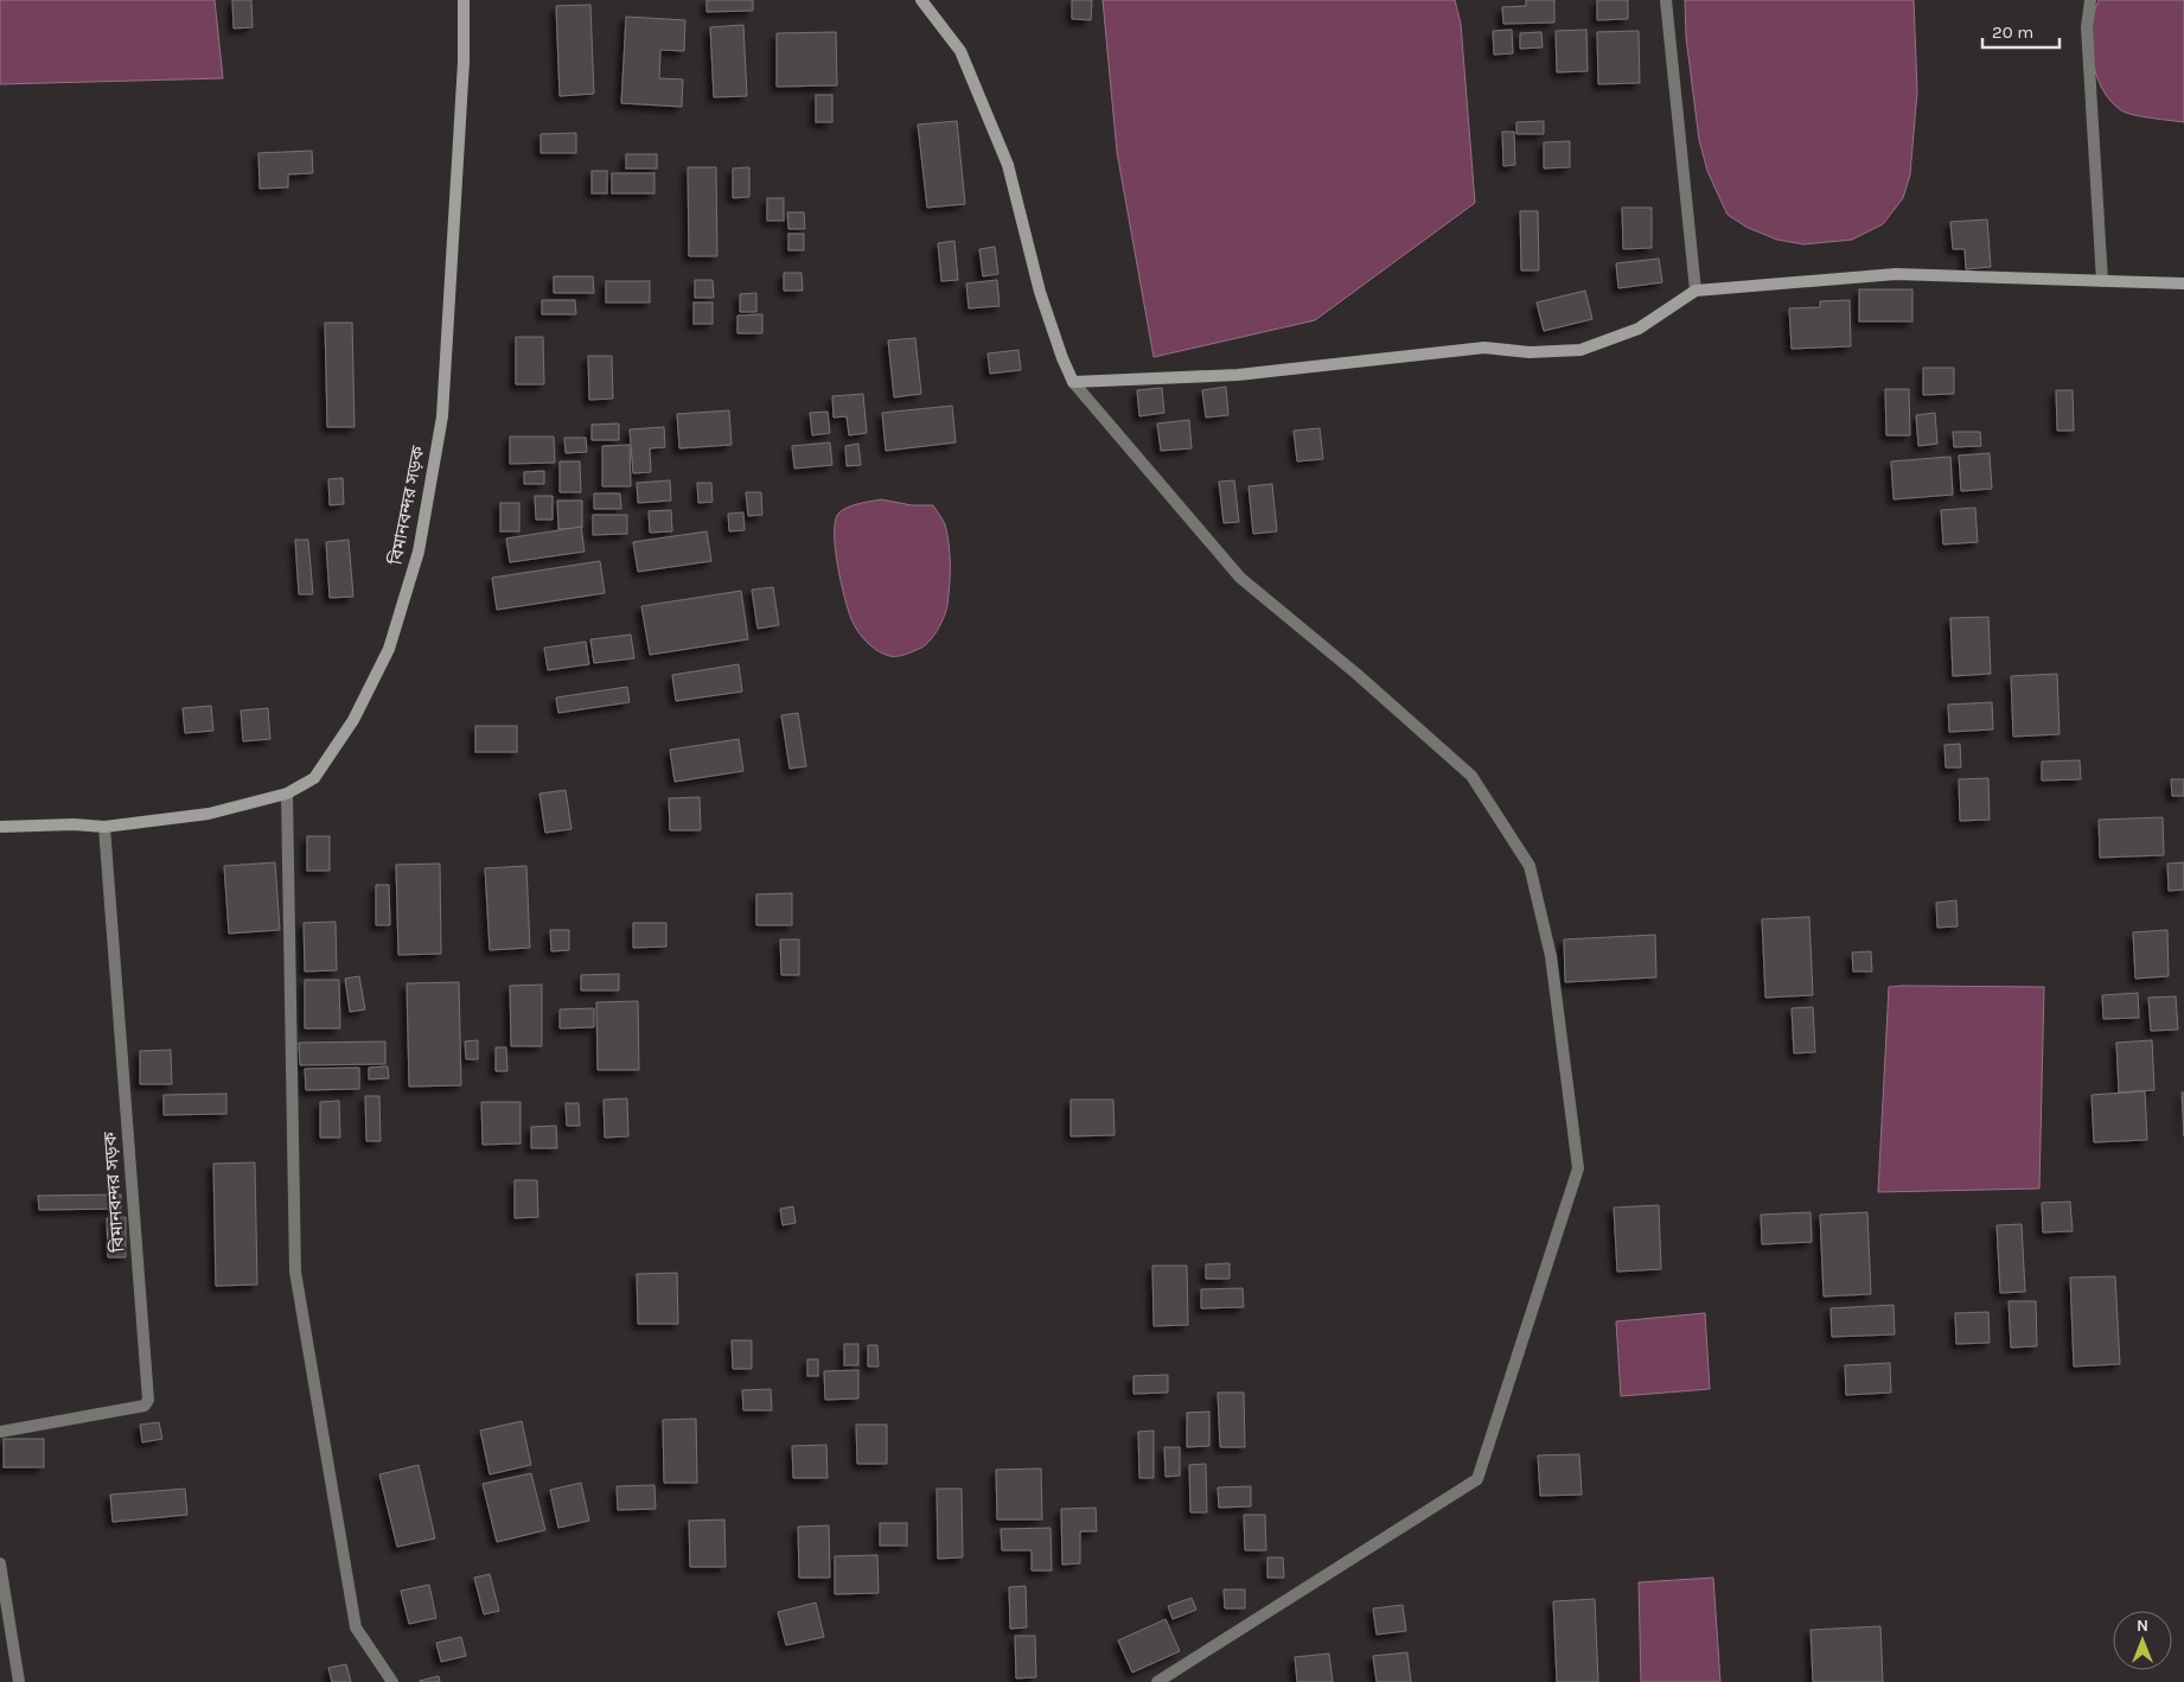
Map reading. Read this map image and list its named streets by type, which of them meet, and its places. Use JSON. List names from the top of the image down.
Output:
{
  "streets": {
    "main road": ["বিমানবন্দর সড়ক"]
  },
  "scale_bar": "20 m",
  "north": "top"
}
